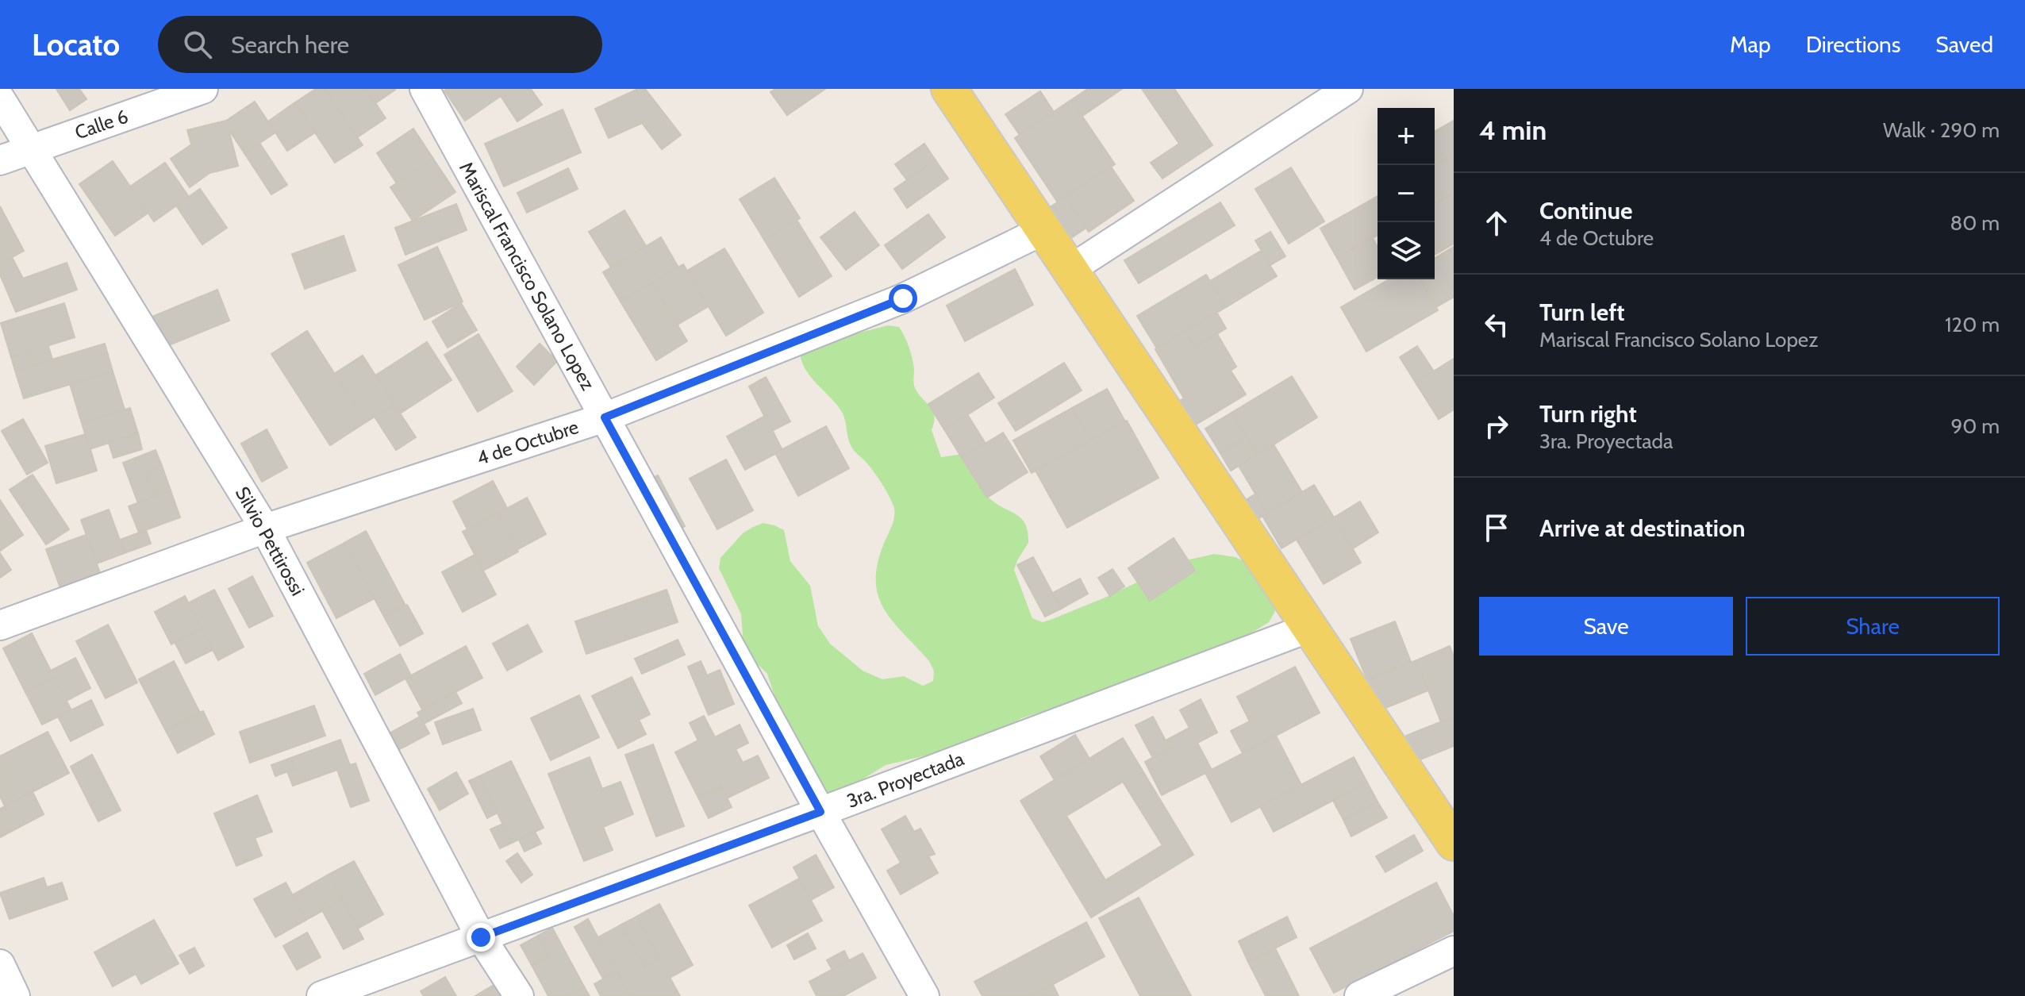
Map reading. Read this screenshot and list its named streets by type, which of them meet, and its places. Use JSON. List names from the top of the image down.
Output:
{
  "streets": {
    "street": [
      "Calle 6",
      "Mariscal Francisco Solano Lopez",
      "4 de Octubre",
      "Silvio Pettirossi",
      "3ra. Proyectada"
    ]
  },
  "crossings": [
    ["Calle 6", "Silvio Pettirossi"],
    ["Mariscal Francisco Solano Lopez", "4 de Octubre"],
    ["Mariscal Francisco Solano Lopez", "3ra. Proyectada"],
    ["4 de Octubre", "Silvio Pettirossi"],
    ["Silvio Pettirossi", "3ra. Proyectada"]
  ],
  "page": {
    "header": "Locato",
    "search": "Search here",
    "nav": ["Map", "Directions", "Saved"],
    "heading": ["4 min", "Walk · 290 m"],
    "map_buttons": ["+", "−"],
    "list": [
      ["Continue", "4 de Octubre", "80 m"],
      ["Turn left", "Mariscal Francisco Solano Lopez", "120 m"],
      ["Turn right", "3ra. Proyectada", "90 m"],
      "Arrive at destination"
    ],
    "buttons": ["Save", "Share"]
  }
}
